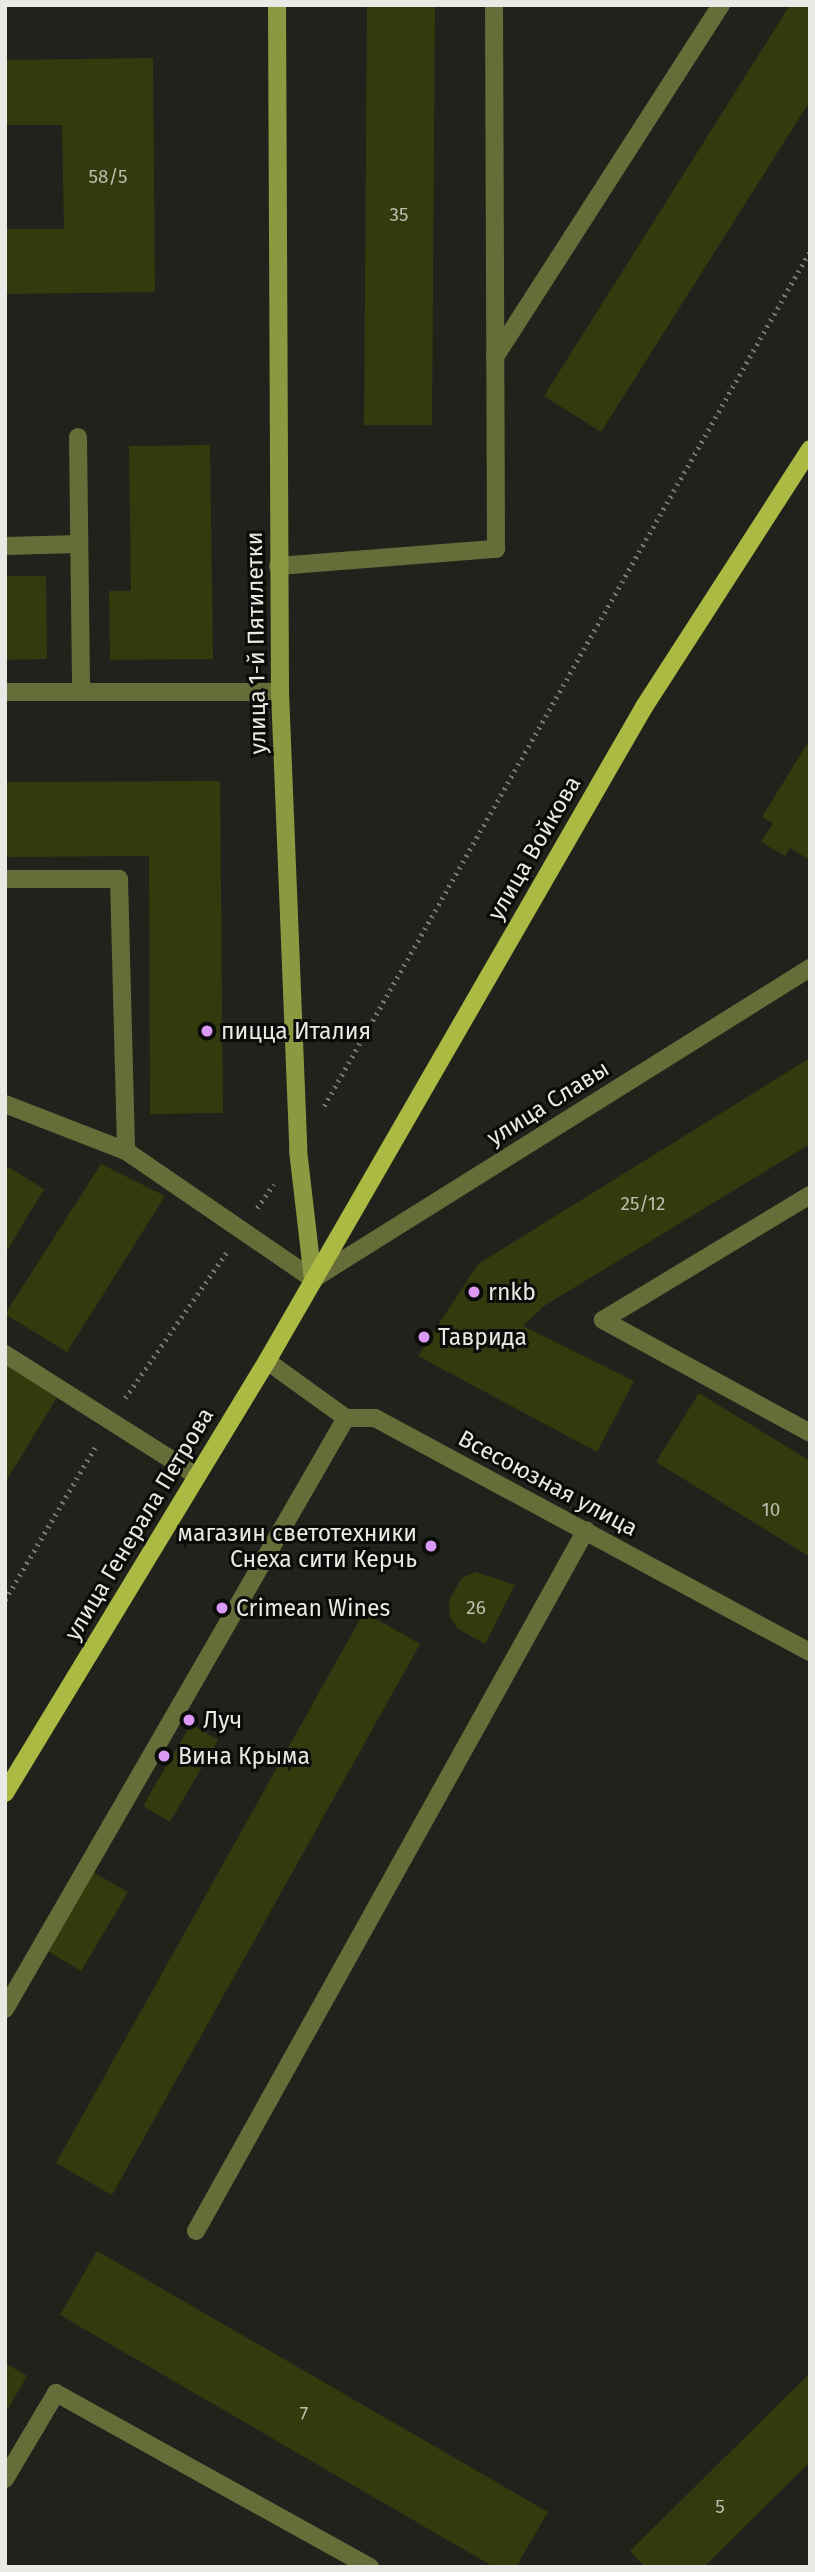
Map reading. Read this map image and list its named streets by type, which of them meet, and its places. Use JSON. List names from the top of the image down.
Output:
{
  "streets": {
    "main road": ["улица 1-й Пятилетки", "улица Войкова", "улица Генерала Петрова"],
    "street": ["улица Славы", "Всесоюзная улица"]
  },
  "crossings": [
    ["улица 1-й Пятилетки", "улица Войкова"],
    ["улица 1-й Пятилетки", "улица Славы"],
    ["улица 1-й Пятилетки", "улица Генерала Петрова"],
    ["улица Войкова", "улица Славы"],
    ["улица Войкова", "улица Генерала Петрова"],
    ["улица Славы", "улица Генерала Петрова"]
  ],
  "places": [
    "пицца Италия",
    "rnkb",
    "Таврида",
    "магазин светотехники Снеха сити Керчь",
    "Crimean Wines",
    "Луч",
    "Вина Крыма"
  ],
  "house_numbers": [
    "58/5",
    "35",
    "25/12",
    "10",
    "26",
    "7",
    "5"
  ]
}
